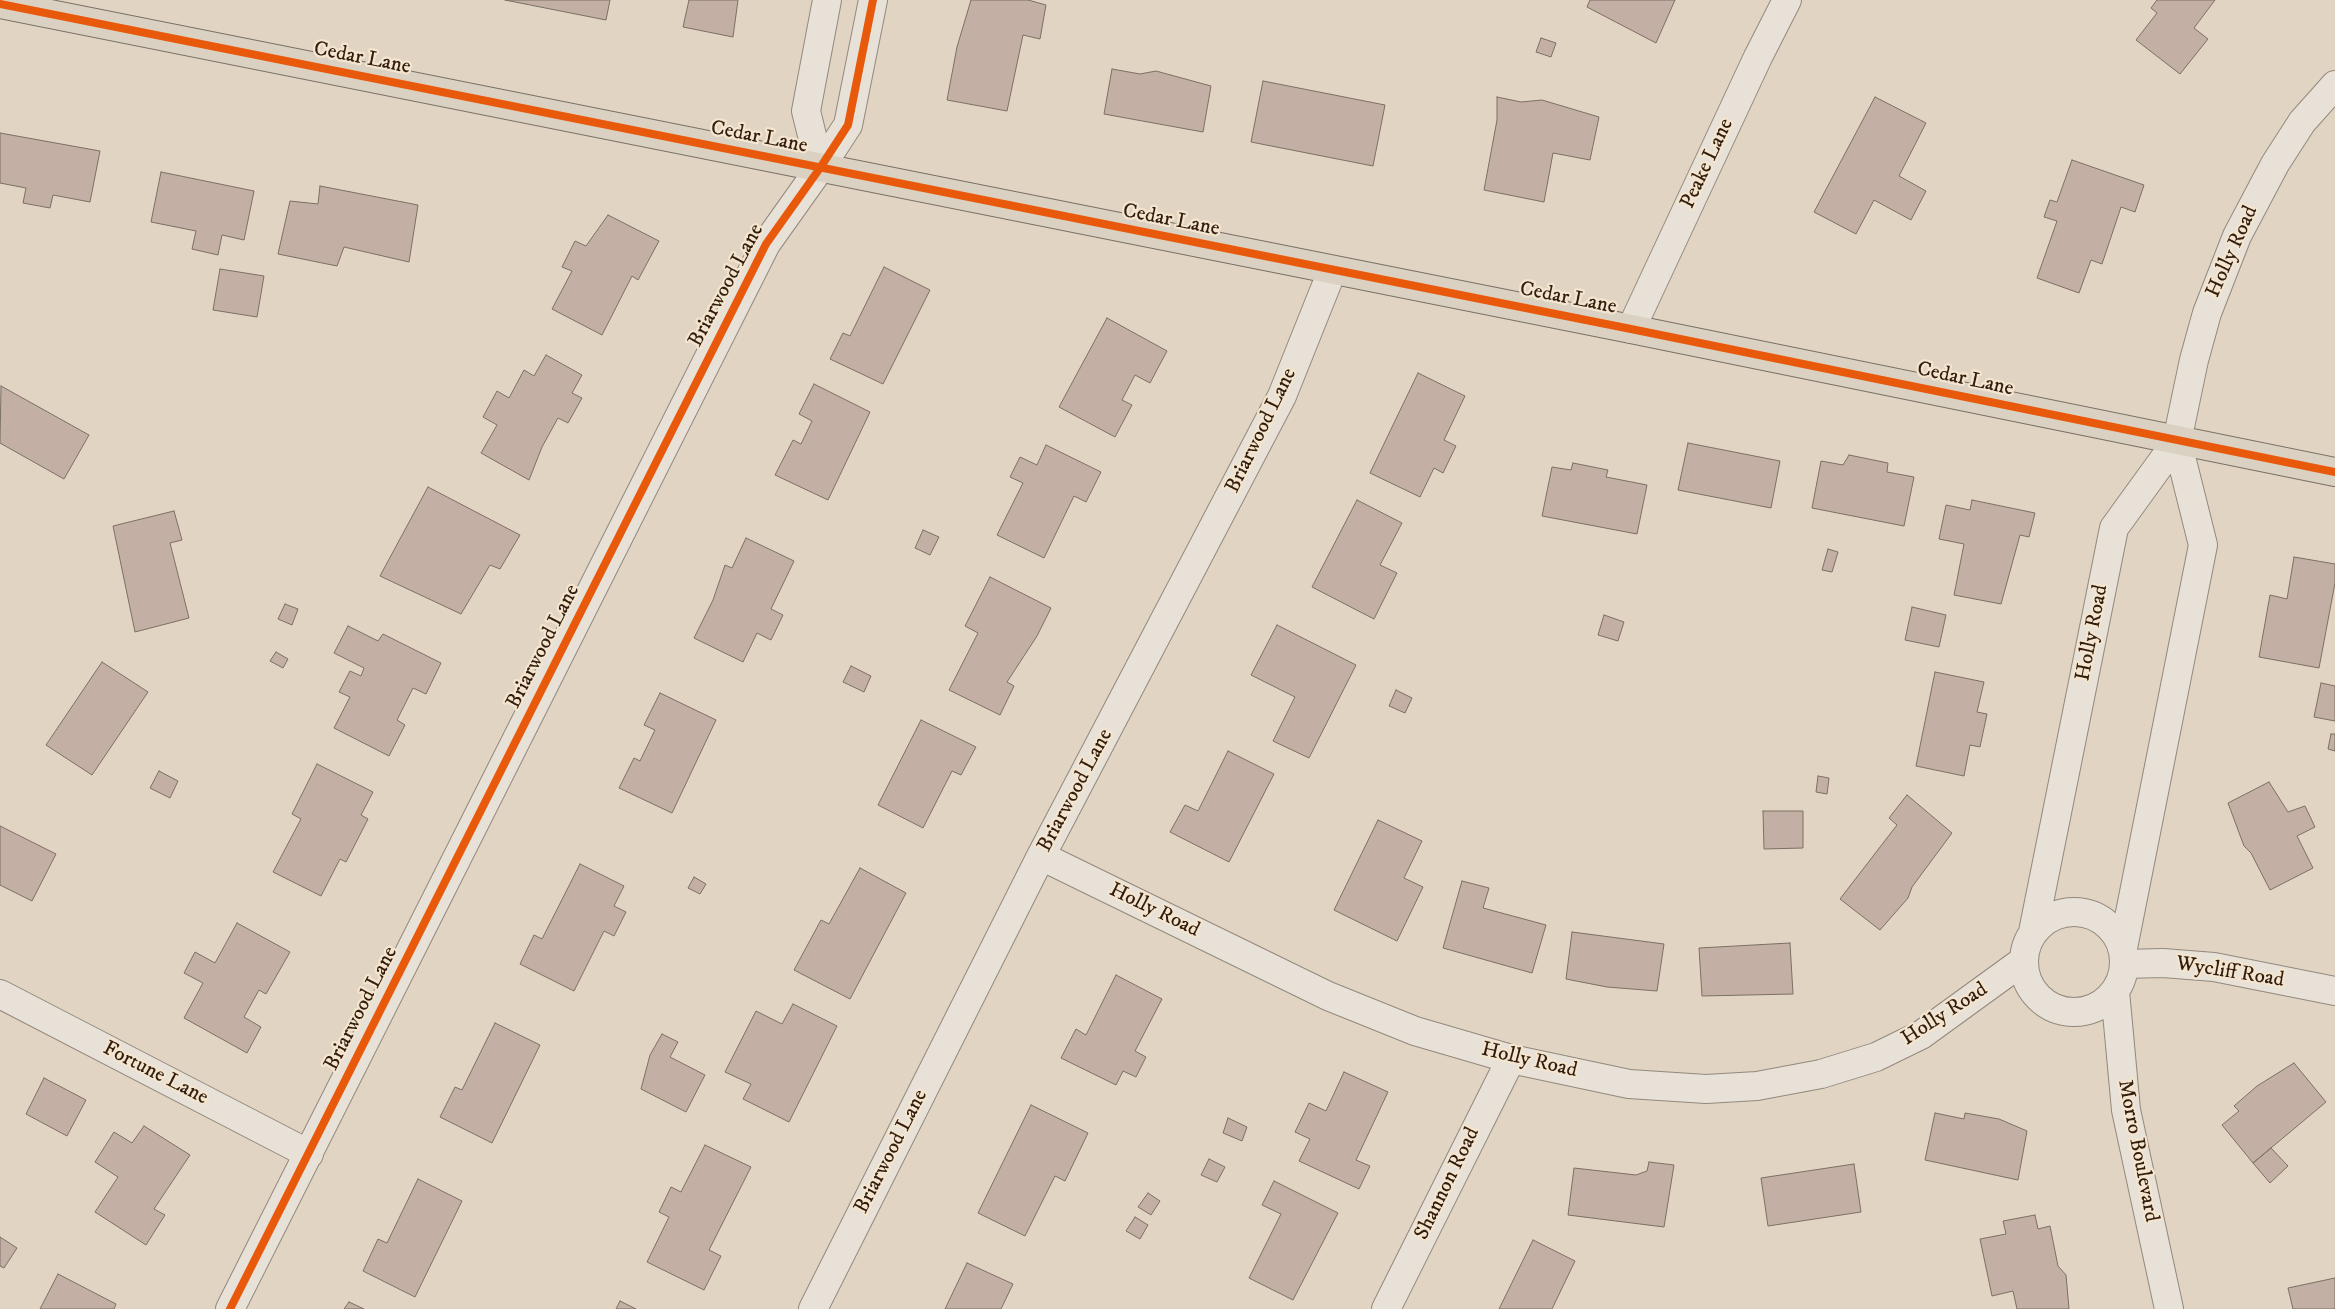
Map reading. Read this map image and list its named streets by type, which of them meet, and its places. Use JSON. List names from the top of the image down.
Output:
{
  "streets": {
    "main road": ["Cedar Lane"],
    "street": [
      "Peake Lane",
      "Holly Road",
      "Briarwood Lane",
      "Wycliff Road",
      "Fortune Lane",
      "Morro Boulevard",
      "Shannon Road"
    ]
  },
  "crossings": [
    ["Cedar Lane", "Peake Lane"],
    ["Cedar Lane", "Holly Road"],
    ["Cedar Lane", "Briarwood Lane"],
    ["Holly Road", "Briarwood Lane"],
    ["Holly Road", "Wycliff Road"],
    ["Holly Road", "Morro Boulevard"],
    ["Holly Road", "Shannon Road"],
    ["Briarwood Lane", "Fortune Lane"],
    ["Wycliff Road", "Morro Boulevard"]
  ]
}
